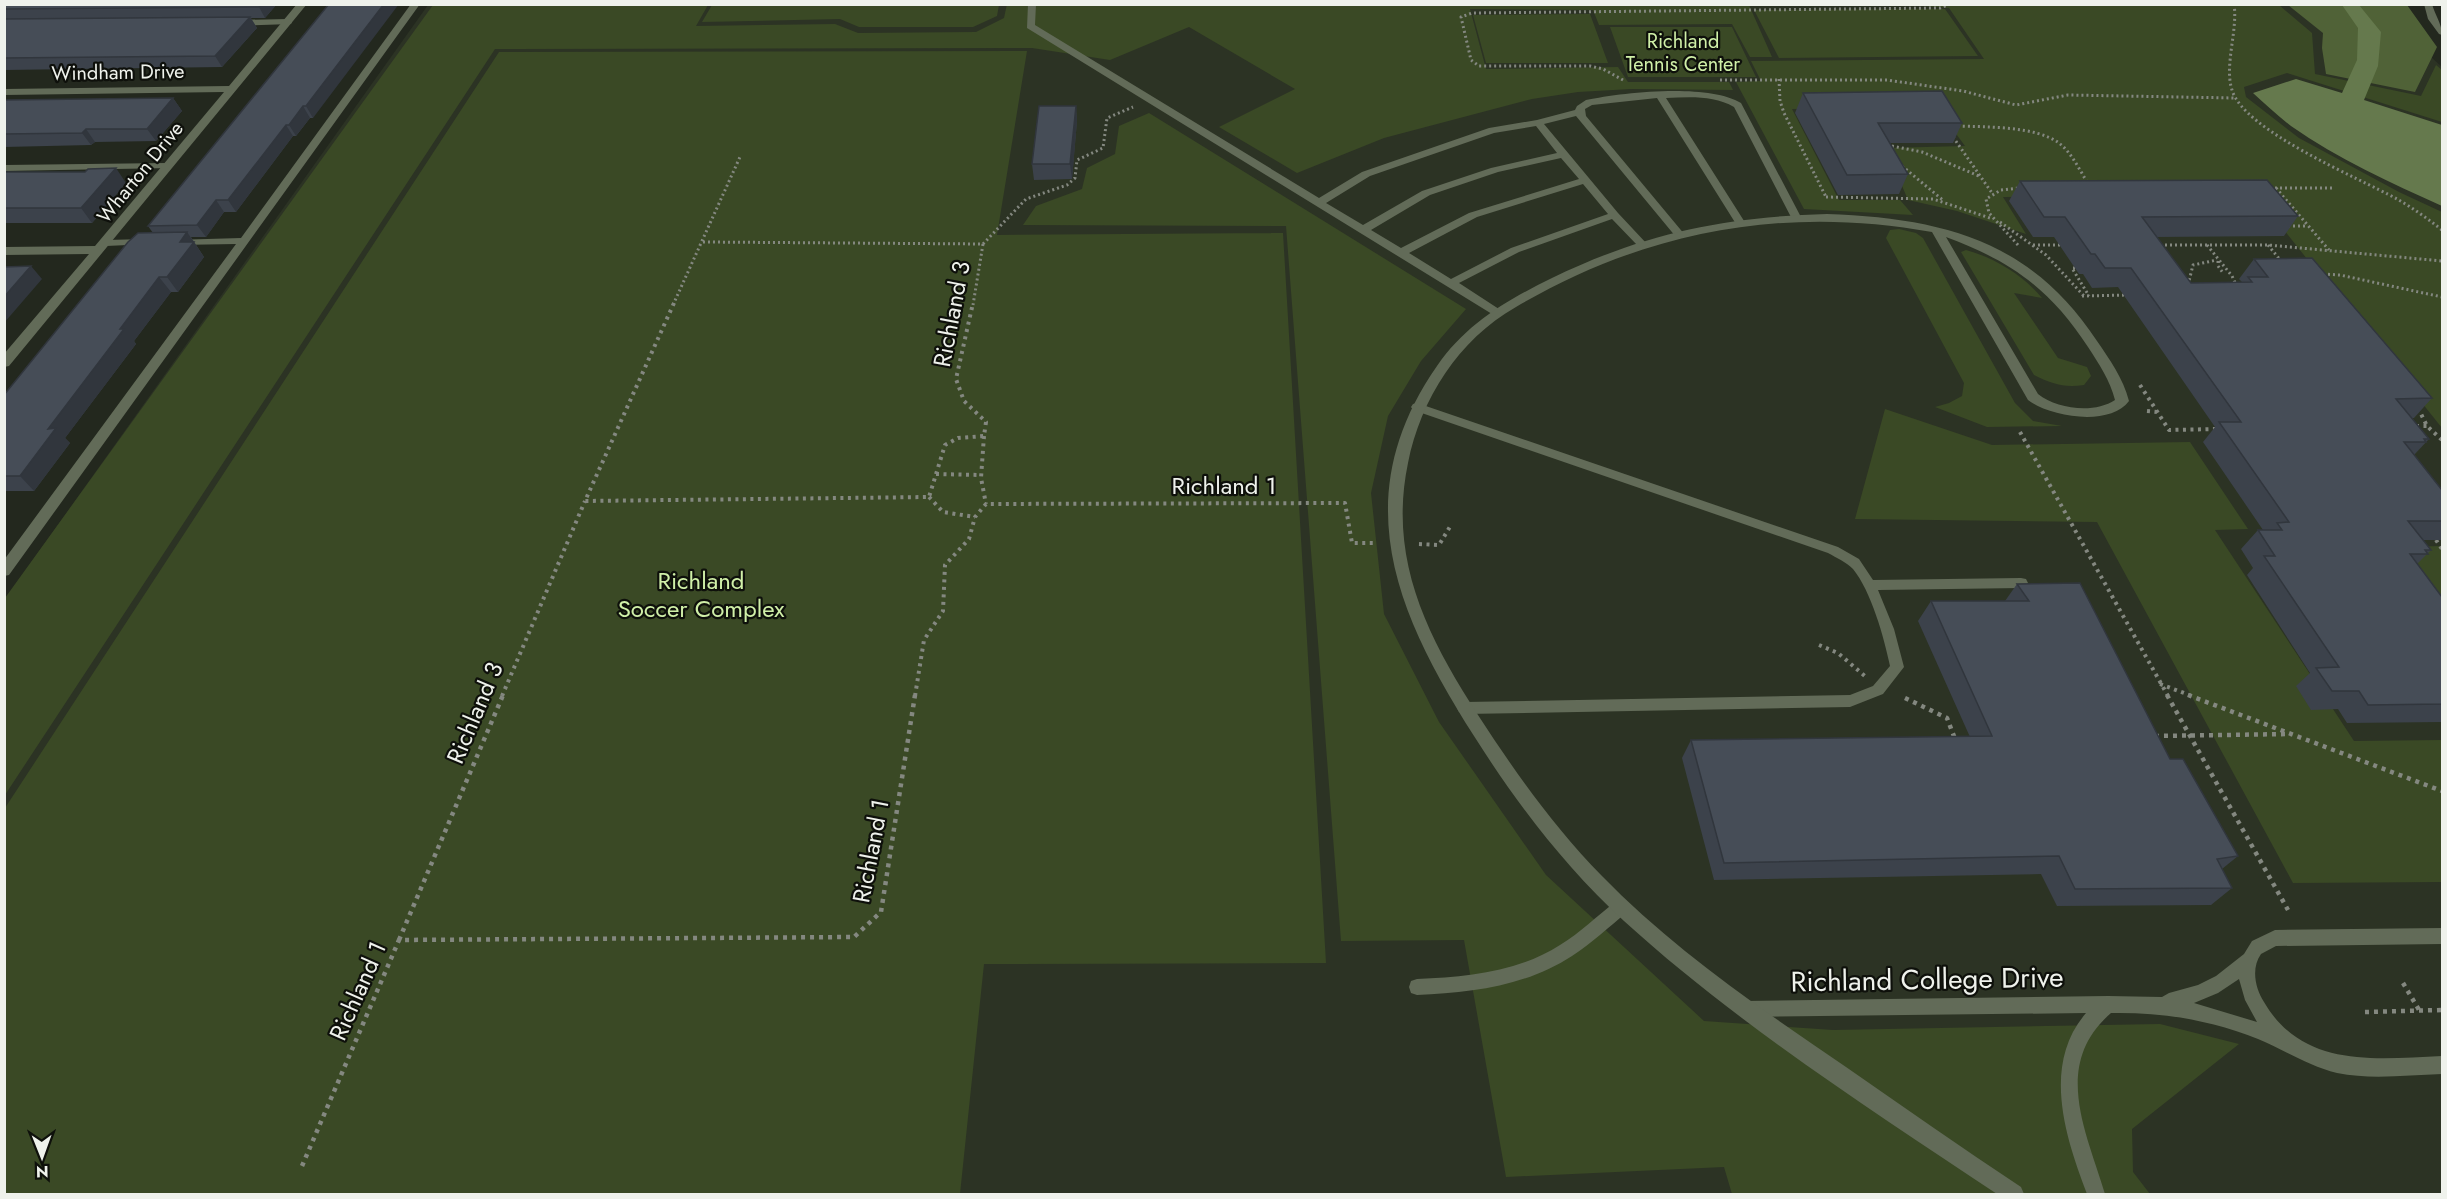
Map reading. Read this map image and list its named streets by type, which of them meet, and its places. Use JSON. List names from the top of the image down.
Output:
{
  "streets": {
    "street": ["Windham Drive", "Wharton Drive", "Richland College Drive"],
    "path": ["Richland 3", "Richland 1"]
  },
  "crossings": [
    ["Windham Drive", "Wharton Drive"],
    ["Richland 3", "Richland 1"]
  ],
  "parks": ["Richland Tennis Center", "Richland Soccer Complex"],
  "north": "bottom"
}
